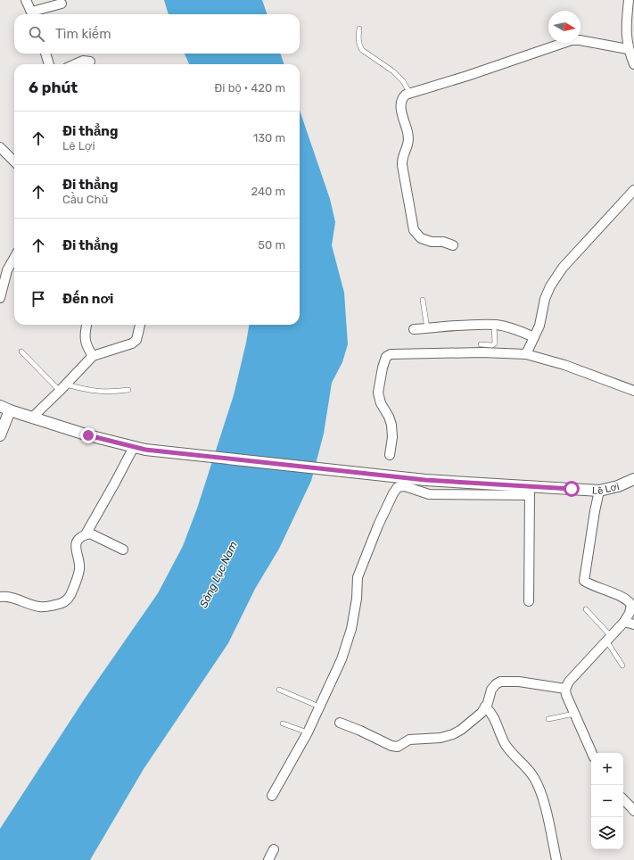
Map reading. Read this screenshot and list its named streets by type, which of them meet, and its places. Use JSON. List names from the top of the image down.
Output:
{
  "streets": {
    "street": ["Lê Lợi"]
  },
  "water": ["Sông Lục Nam"],
  "north": "right",
  "page": {
    "search": "Tìm kiếm",
    "heading": ["6 phút", "Đi bộ · 420 m"],
    "list": [
      ["Đi thẳng", "Lê Lợi", "130 m"],
      ["Đi thẳng", "Cầu Chũ", "240 m"],
      ["Đi thẳng", "50 m"],
      "Đến nơi"
    ],
    "map_buttons": ["+", "−"]
  }
}
